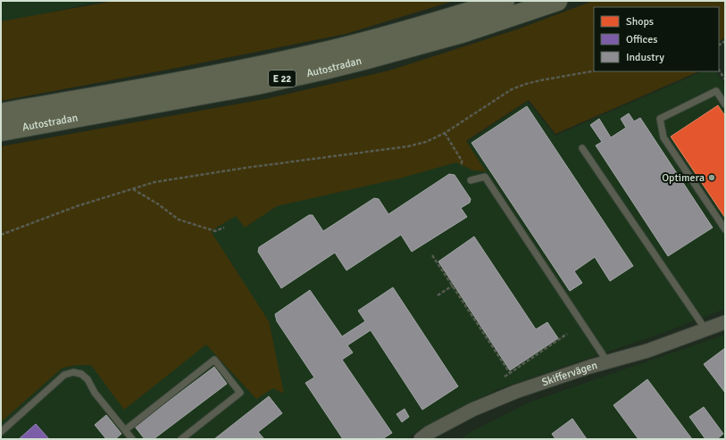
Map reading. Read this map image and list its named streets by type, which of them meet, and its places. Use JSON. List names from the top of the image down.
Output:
{
  "streets": {
    "highway": ["Autostradan", "E 22"],
    "street": ["Skiffervägen"]
  },
  "places": ["Optimera"],
  "legend": ["Shops", "Offices", "Industry"]
}
